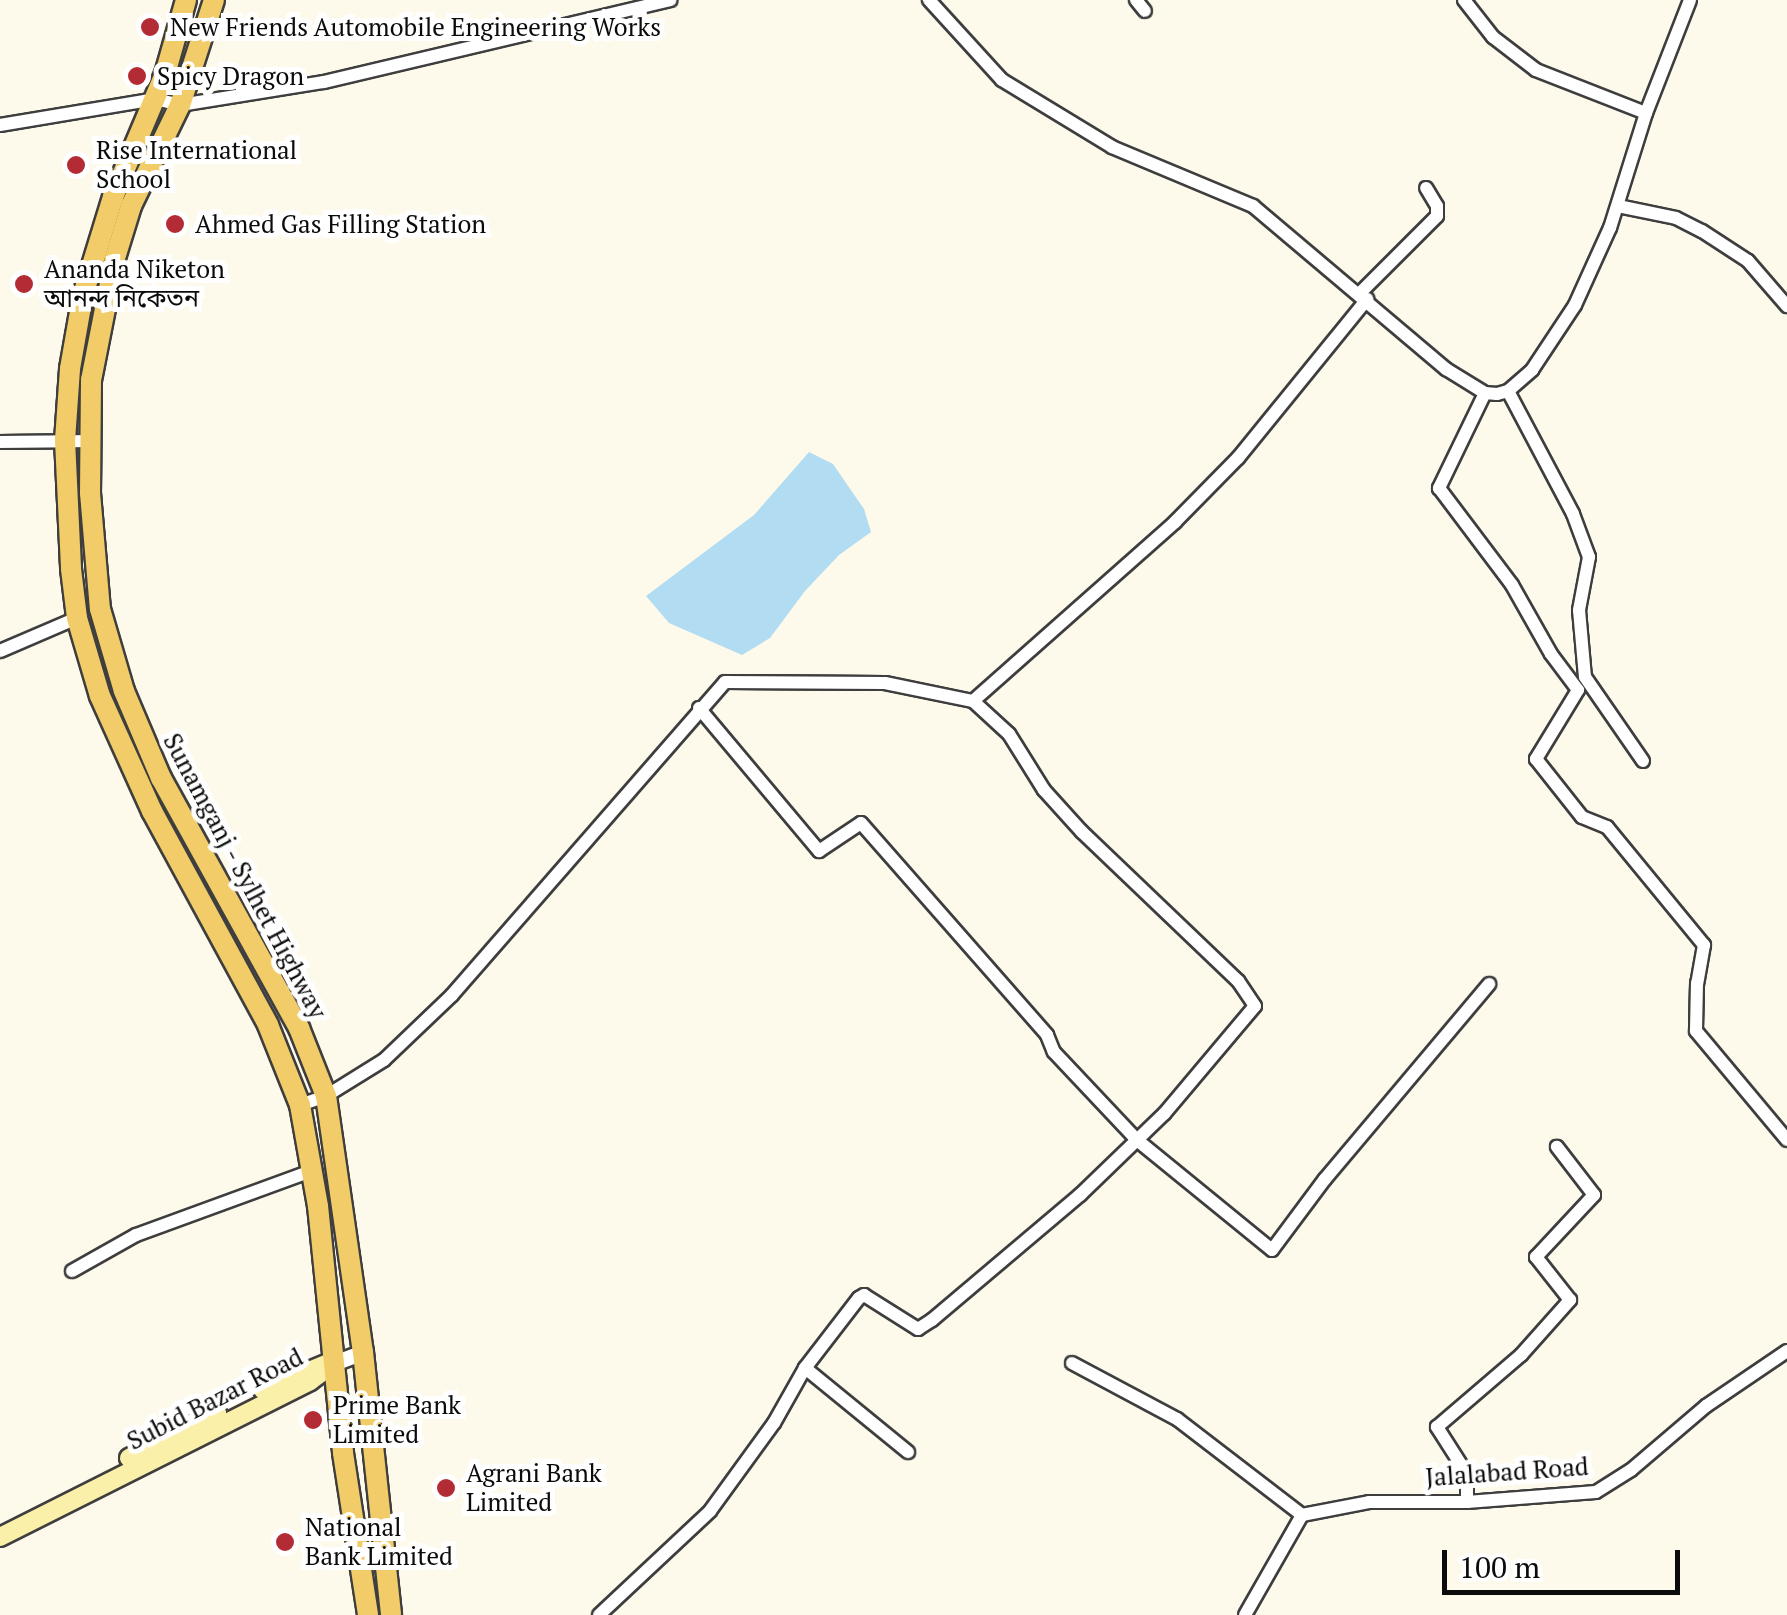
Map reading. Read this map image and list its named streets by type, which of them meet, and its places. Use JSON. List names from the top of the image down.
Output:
{
  "streets": {
    "main road": ["Sunamganj - Sylhet Highway", "Subid Bazar Road"],
    "street": ["Jalalabad Road"]
  },
  "crossings": [
    ["Sunamganj - Sylhet Highway", "Subid Bazar Road"]
  ],
  "places": [
    "New Friends Automobile Engineering Works",
    "Spicy Dragon",
    "Rise International School",
    "Ahmed Gas Filling Station",
    "Ananda Niketon আনন্দ নিকেতন",
    "Prime Bank Limited",
    "Agrani Bank Limited",
    "National Bank Limited"
  ],
  "scale_bar": "100 m"
}
